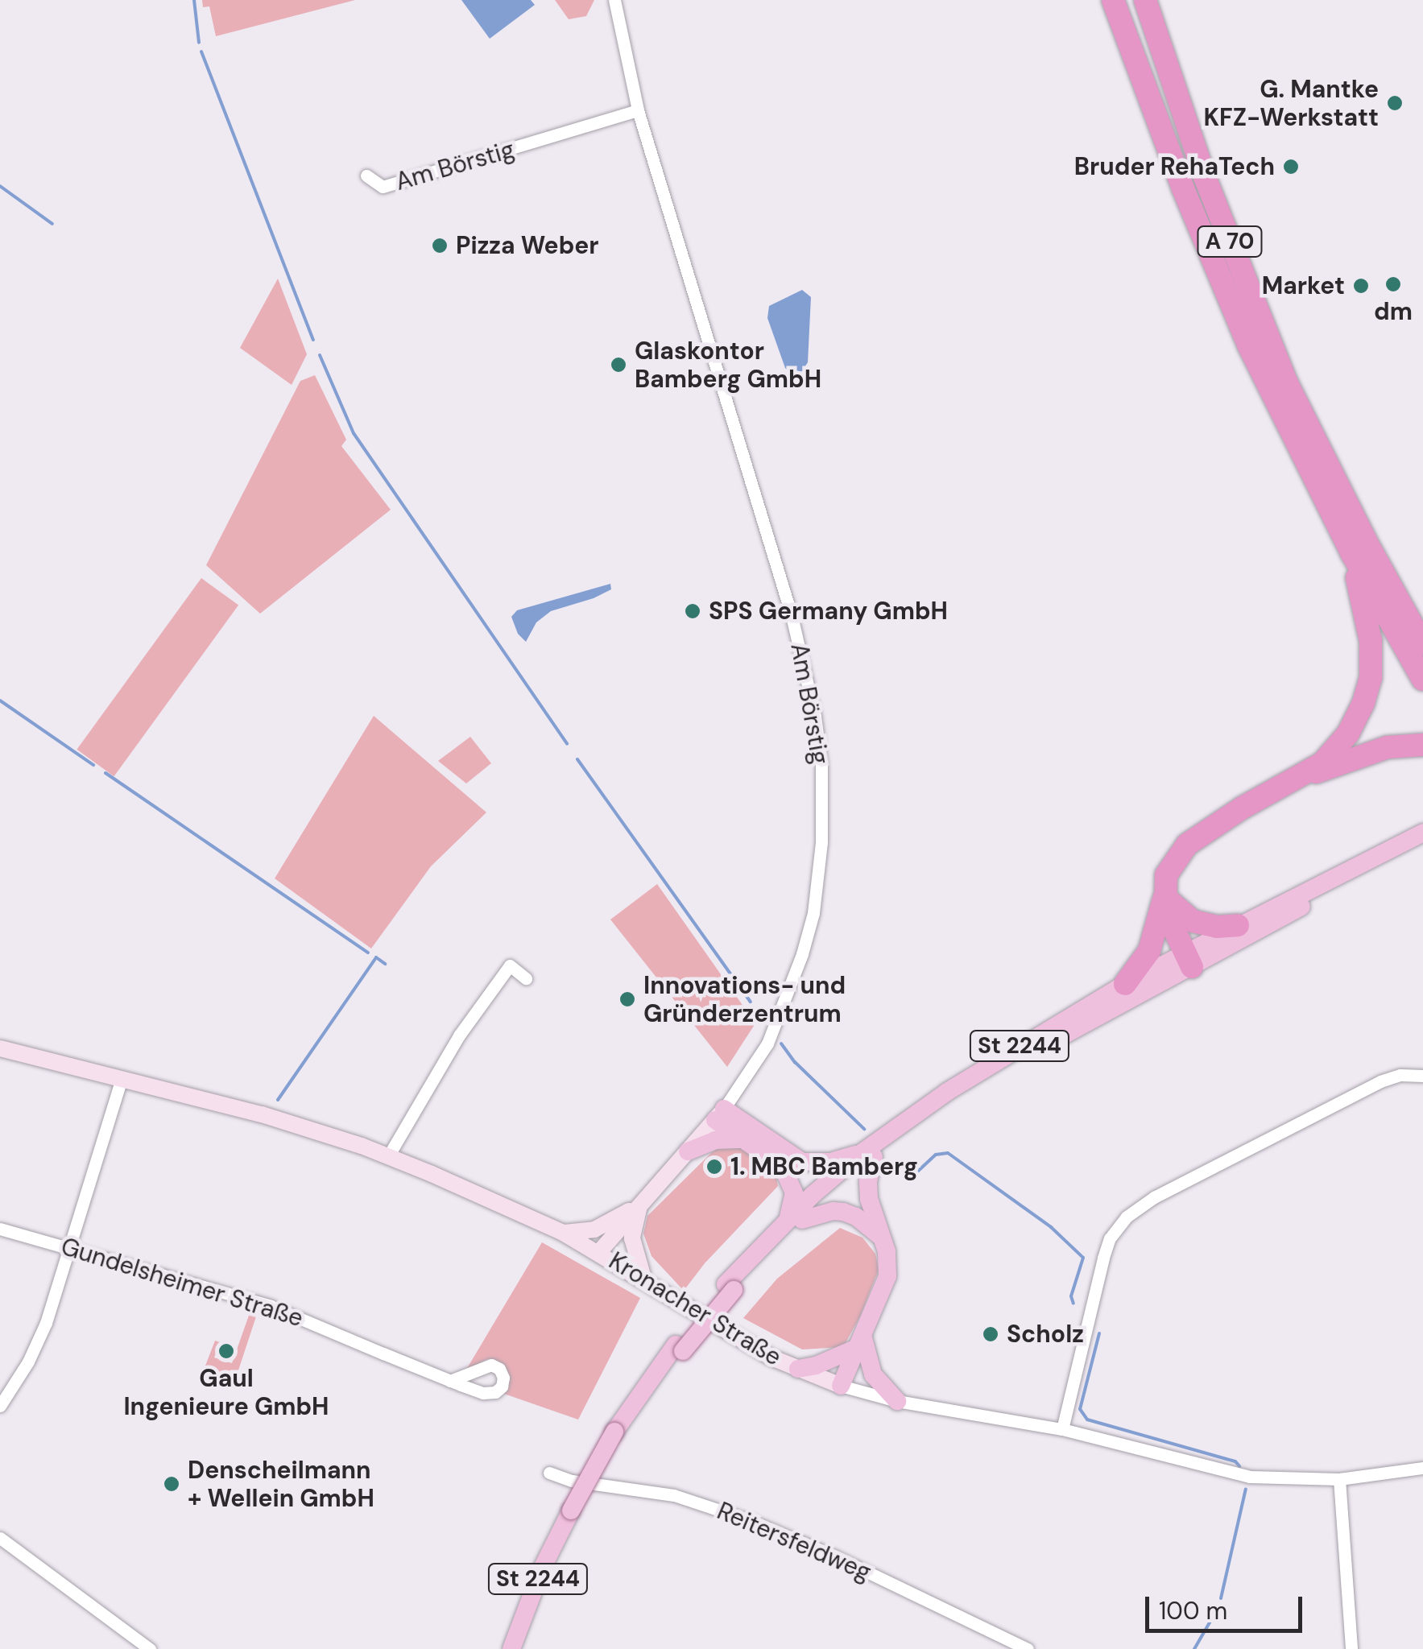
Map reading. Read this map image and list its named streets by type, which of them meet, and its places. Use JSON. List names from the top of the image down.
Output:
{
  "streets": {
    "highway": ["A 70"],
    "main road": ["St 2244"],
    "street": [
      "Am Börstig",
      "Gundelsheimer Straße",
      "Kronacher Straße",
      "Reitersfeldweg"
    ]
  },
  "crossings": [
    ["Am Börstig", "Kronacher Straße"]
  ],
  "places": [
    "G. Mantke KFZ-Werkstatt",
    "Bruder RehaTech",
    "Pizza Weber",
    "dm",
    "Market",
    "Glaskontor Bamberg GmbH",
    "SPS Germany GmbH",
    "Innovations- und Gründerzentrum",
    "1. MBC Bamberg",
    "Scholz",
    "Gaul Ingenieure GmbH",
    "Denscheilmann + Wellein GmbH"
  ],
  "scale_bar": "100 m"
}
